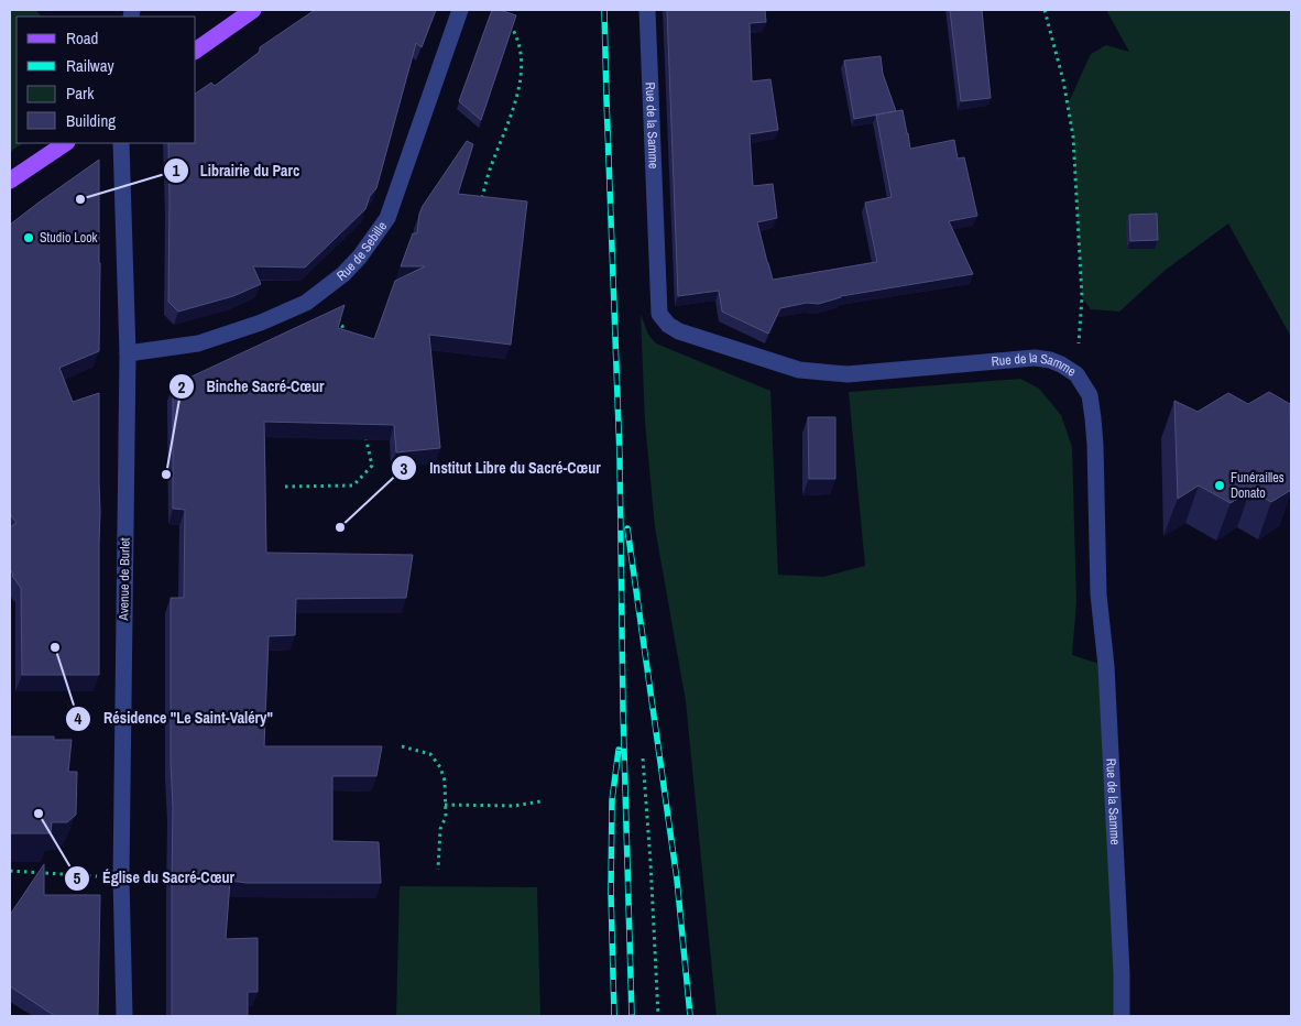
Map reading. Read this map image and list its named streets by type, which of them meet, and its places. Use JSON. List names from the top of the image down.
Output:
{
  "streets": {
    "street": ["Rue de la Samme", "Rue de Sebille", "Avenue de Burlet"]
  },
  "crossings": [
    ["Rue de Sebille", "Avenue de Burlet"]
  ],
  "places": [
    "Librairie du Parc",
    "Studio Look",
    "Binche Sacré-Cœur",
    "Funérailles Donato",
    "Institut Libre du Sacré-Cœur",
    "Résidence \"Le Saint-Valéry\"",
    "Église du Sacré-Cœur"
  ],
  "legend": [
    "Road",
    "Railway",
    "Park",
    "Building"
  ]
}
